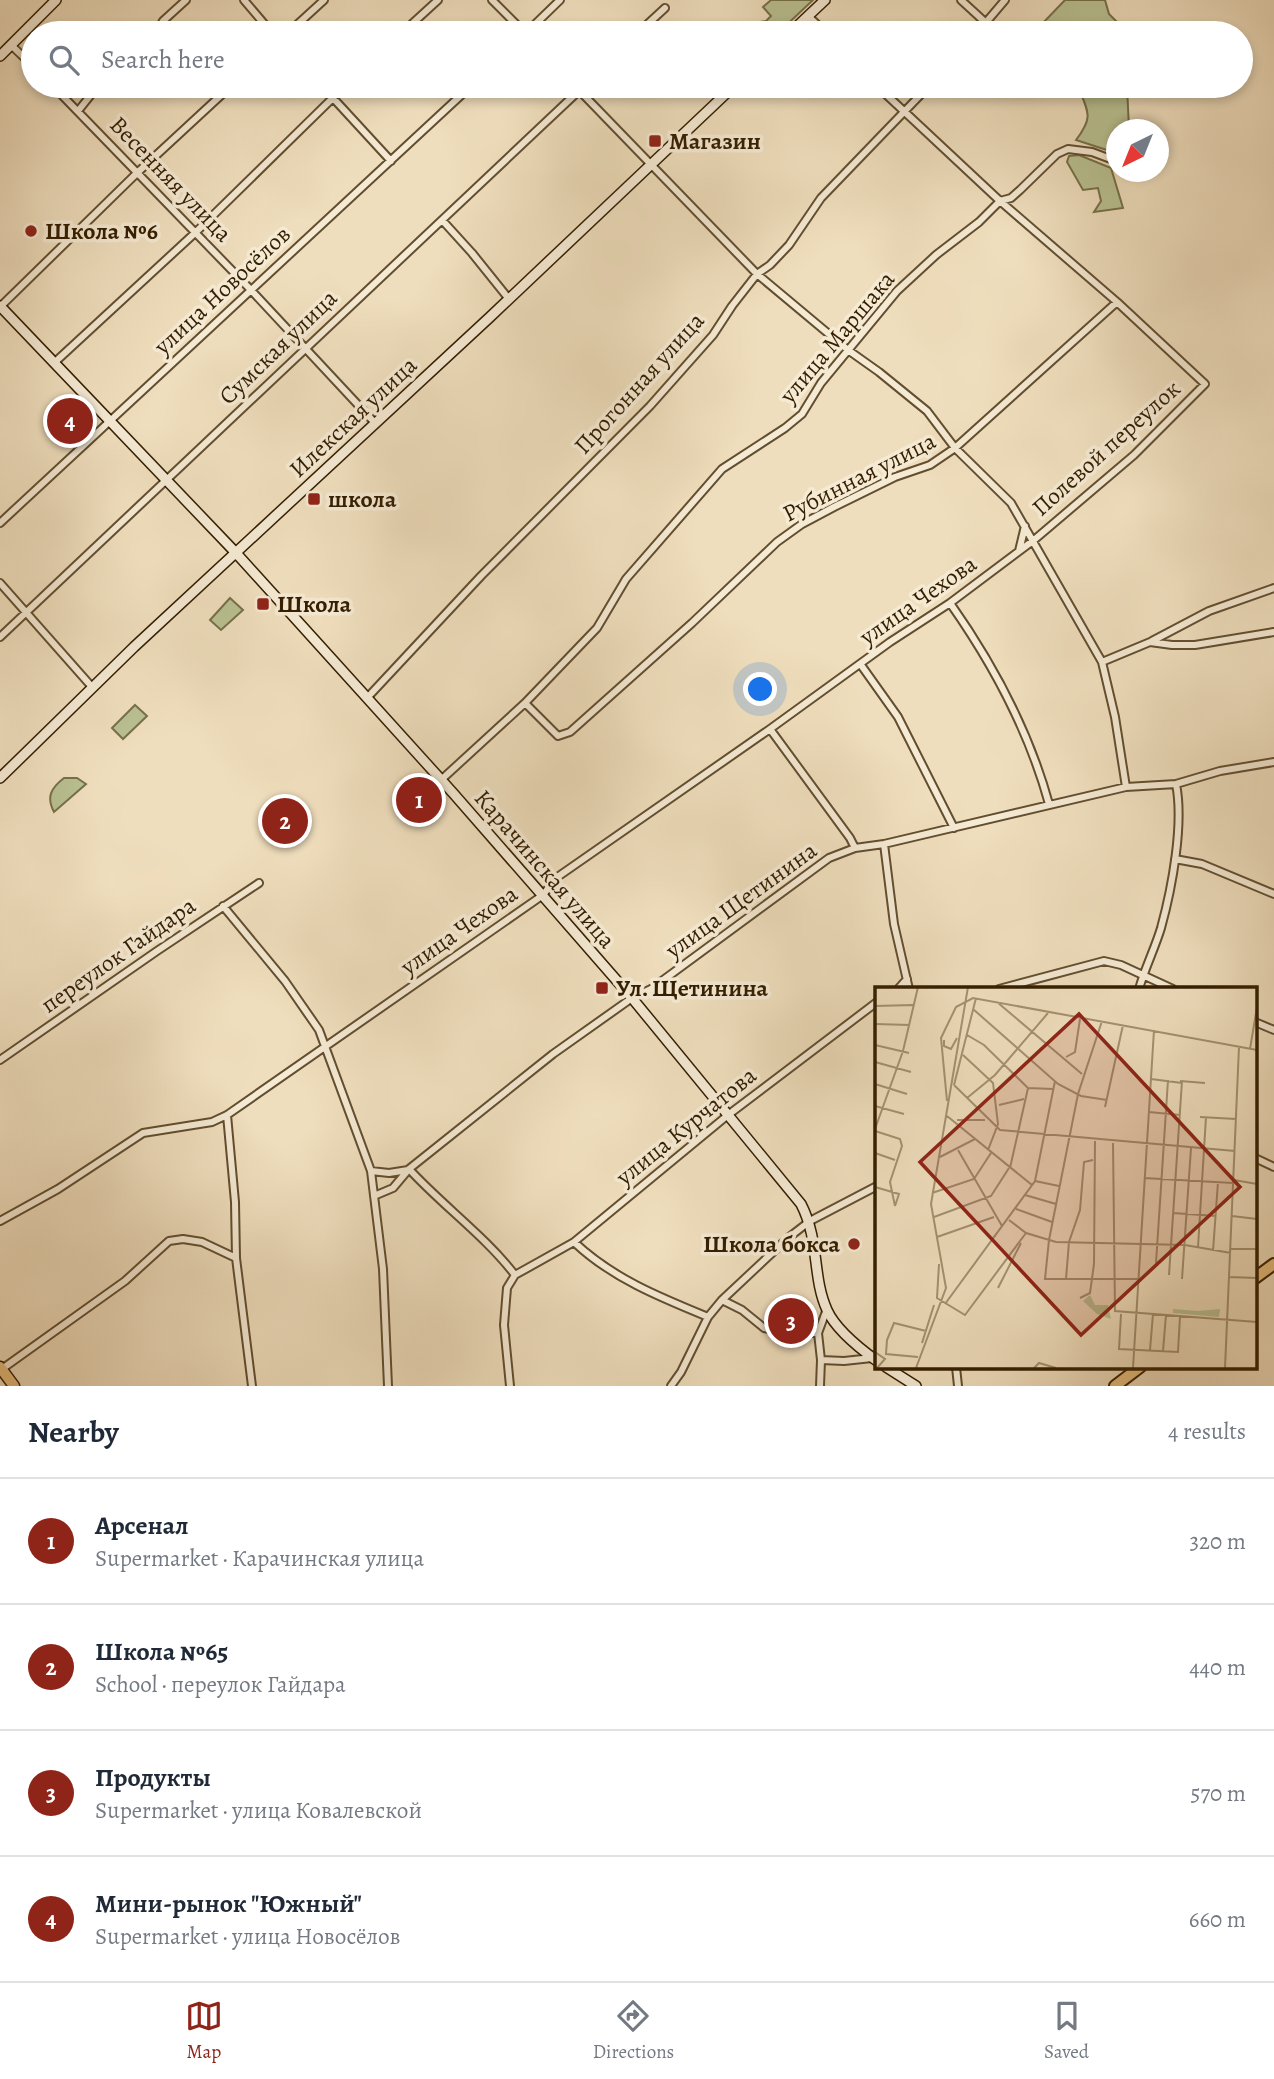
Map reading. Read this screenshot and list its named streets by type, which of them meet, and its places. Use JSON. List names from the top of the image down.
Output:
{
  "streets": {
    "street": [
      "Весенняя улица",
      "улица Новосёлов",
      "улица Маршака",
      "Сумская улица",
      "Прогонная улица",
      "Илекская улица",
      "Полевой переулок",
      "Рубинная улица",
      "улица Чехова",
      "Карачинская улица",
      "улица Щетинина",
      "переулок Гайдара",
      "улица Курчатова"
    ]
  },
  "crossings": [
    ["Весенняя улица", "улица Новосёлов"],
    ["Весенняя улица", "Сумская улица"],
    ["Весенняя улица", "Илекская улица"],
    ["улица Новосёлов", "Карачинская улица"],
    ["улица Маршака", "Рубинная улица"],
    ["улица Маршака", "Карачинская улица"],
    ["Сумская улица", "Карачинская улица"],
    ["Прогонная улица", "Карачинская улица"],
    ["Илекская улица", "Карачинская улица"],
    ["Полевой переулок", "Рубинная улица"],
    ["Полевой переулок", "улица Чехова"],
    ["улица Чехова", "Карачинская улица"],
    ["Карачинская улица", "улица Щетинина"],
    ["Карачинская улица", "улица Курчатова"]
  ],
  "places": {
    "transit": [
      "Магазин",
      "школа",
      "Школа",
      "Ул. Щетинина"
    ],
    "other": ["Школа №6", "Школа бокса"]
  },
  "north": "bottom left",
  "page": {
    "search": "Search here",
    "pins": [
      "4",
      "1",
      "2",
      "3"
    ],
    "heading": ["Nearby", "4 results"],
    "list": [
      {
        "mark": "1",
        "name": "Арсенал",
        "note": "Supermarket · Карачинская улица",
        "value": "320 m"
      },
      {
        "mark": "2",
        "name": "Школа №65",
        "note": "School · переулок Гайдара",
        "value": "440 m"
      },
      {
        "mark": "3",
        "name": "Продукты",
        "note": "Supermarket · улица Ковалевской",
        "value": "570 m"
      },
      {
        "mark": "4",
        "name": "Мини-рынок \"Южный\"",
        "note": "Supermarket · улица Новосёлов",
        "value": "660 m"
      }
    ],
    "nav": ["Map", "Directions", "Saved"]
  }
}
